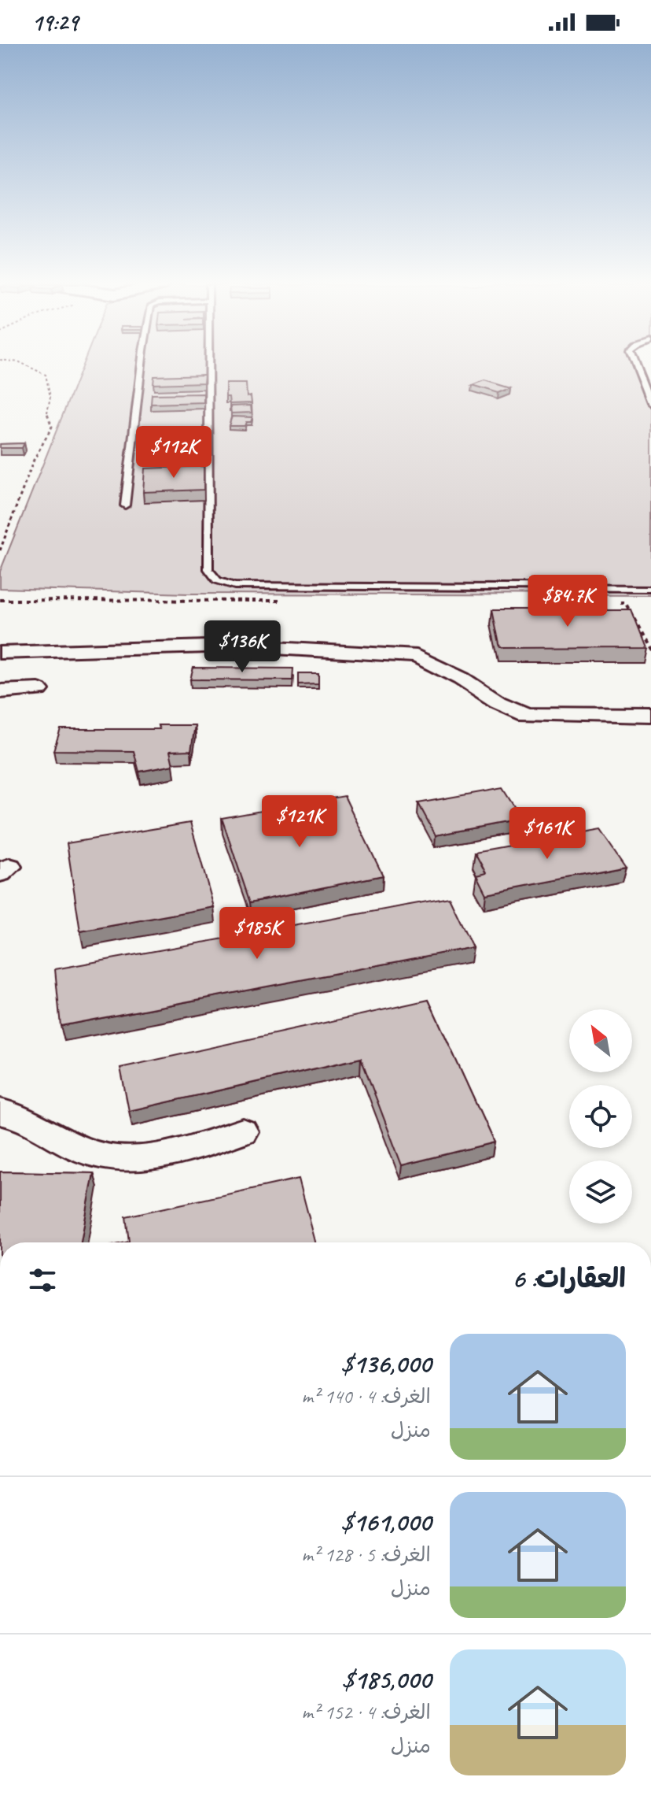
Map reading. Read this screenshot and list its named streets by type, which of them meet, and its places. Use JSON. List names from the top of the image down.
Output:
{
  "north": "top left",
  "page": {
    "status": "19:29",
    "price": [
      "$112K",
      "$84.7K",
      "$136K",
      "$121K",
      "$161K",
      "$185K"
    ],
    "heading": "العقارات: 6",
    "list": [
      {
        "name": "$136,000",
        "note": "الغرف: 4 · 140 m² · منزل"
      },
      {
        "name": "$161,000",
        "note": "الغرف: 5 · 128 m² · منزل"
      },
      {
        "name": "$185,000",
        "note": "الغرف: 4 · 152 m² · منزل"
      }
    ]
  }
}
